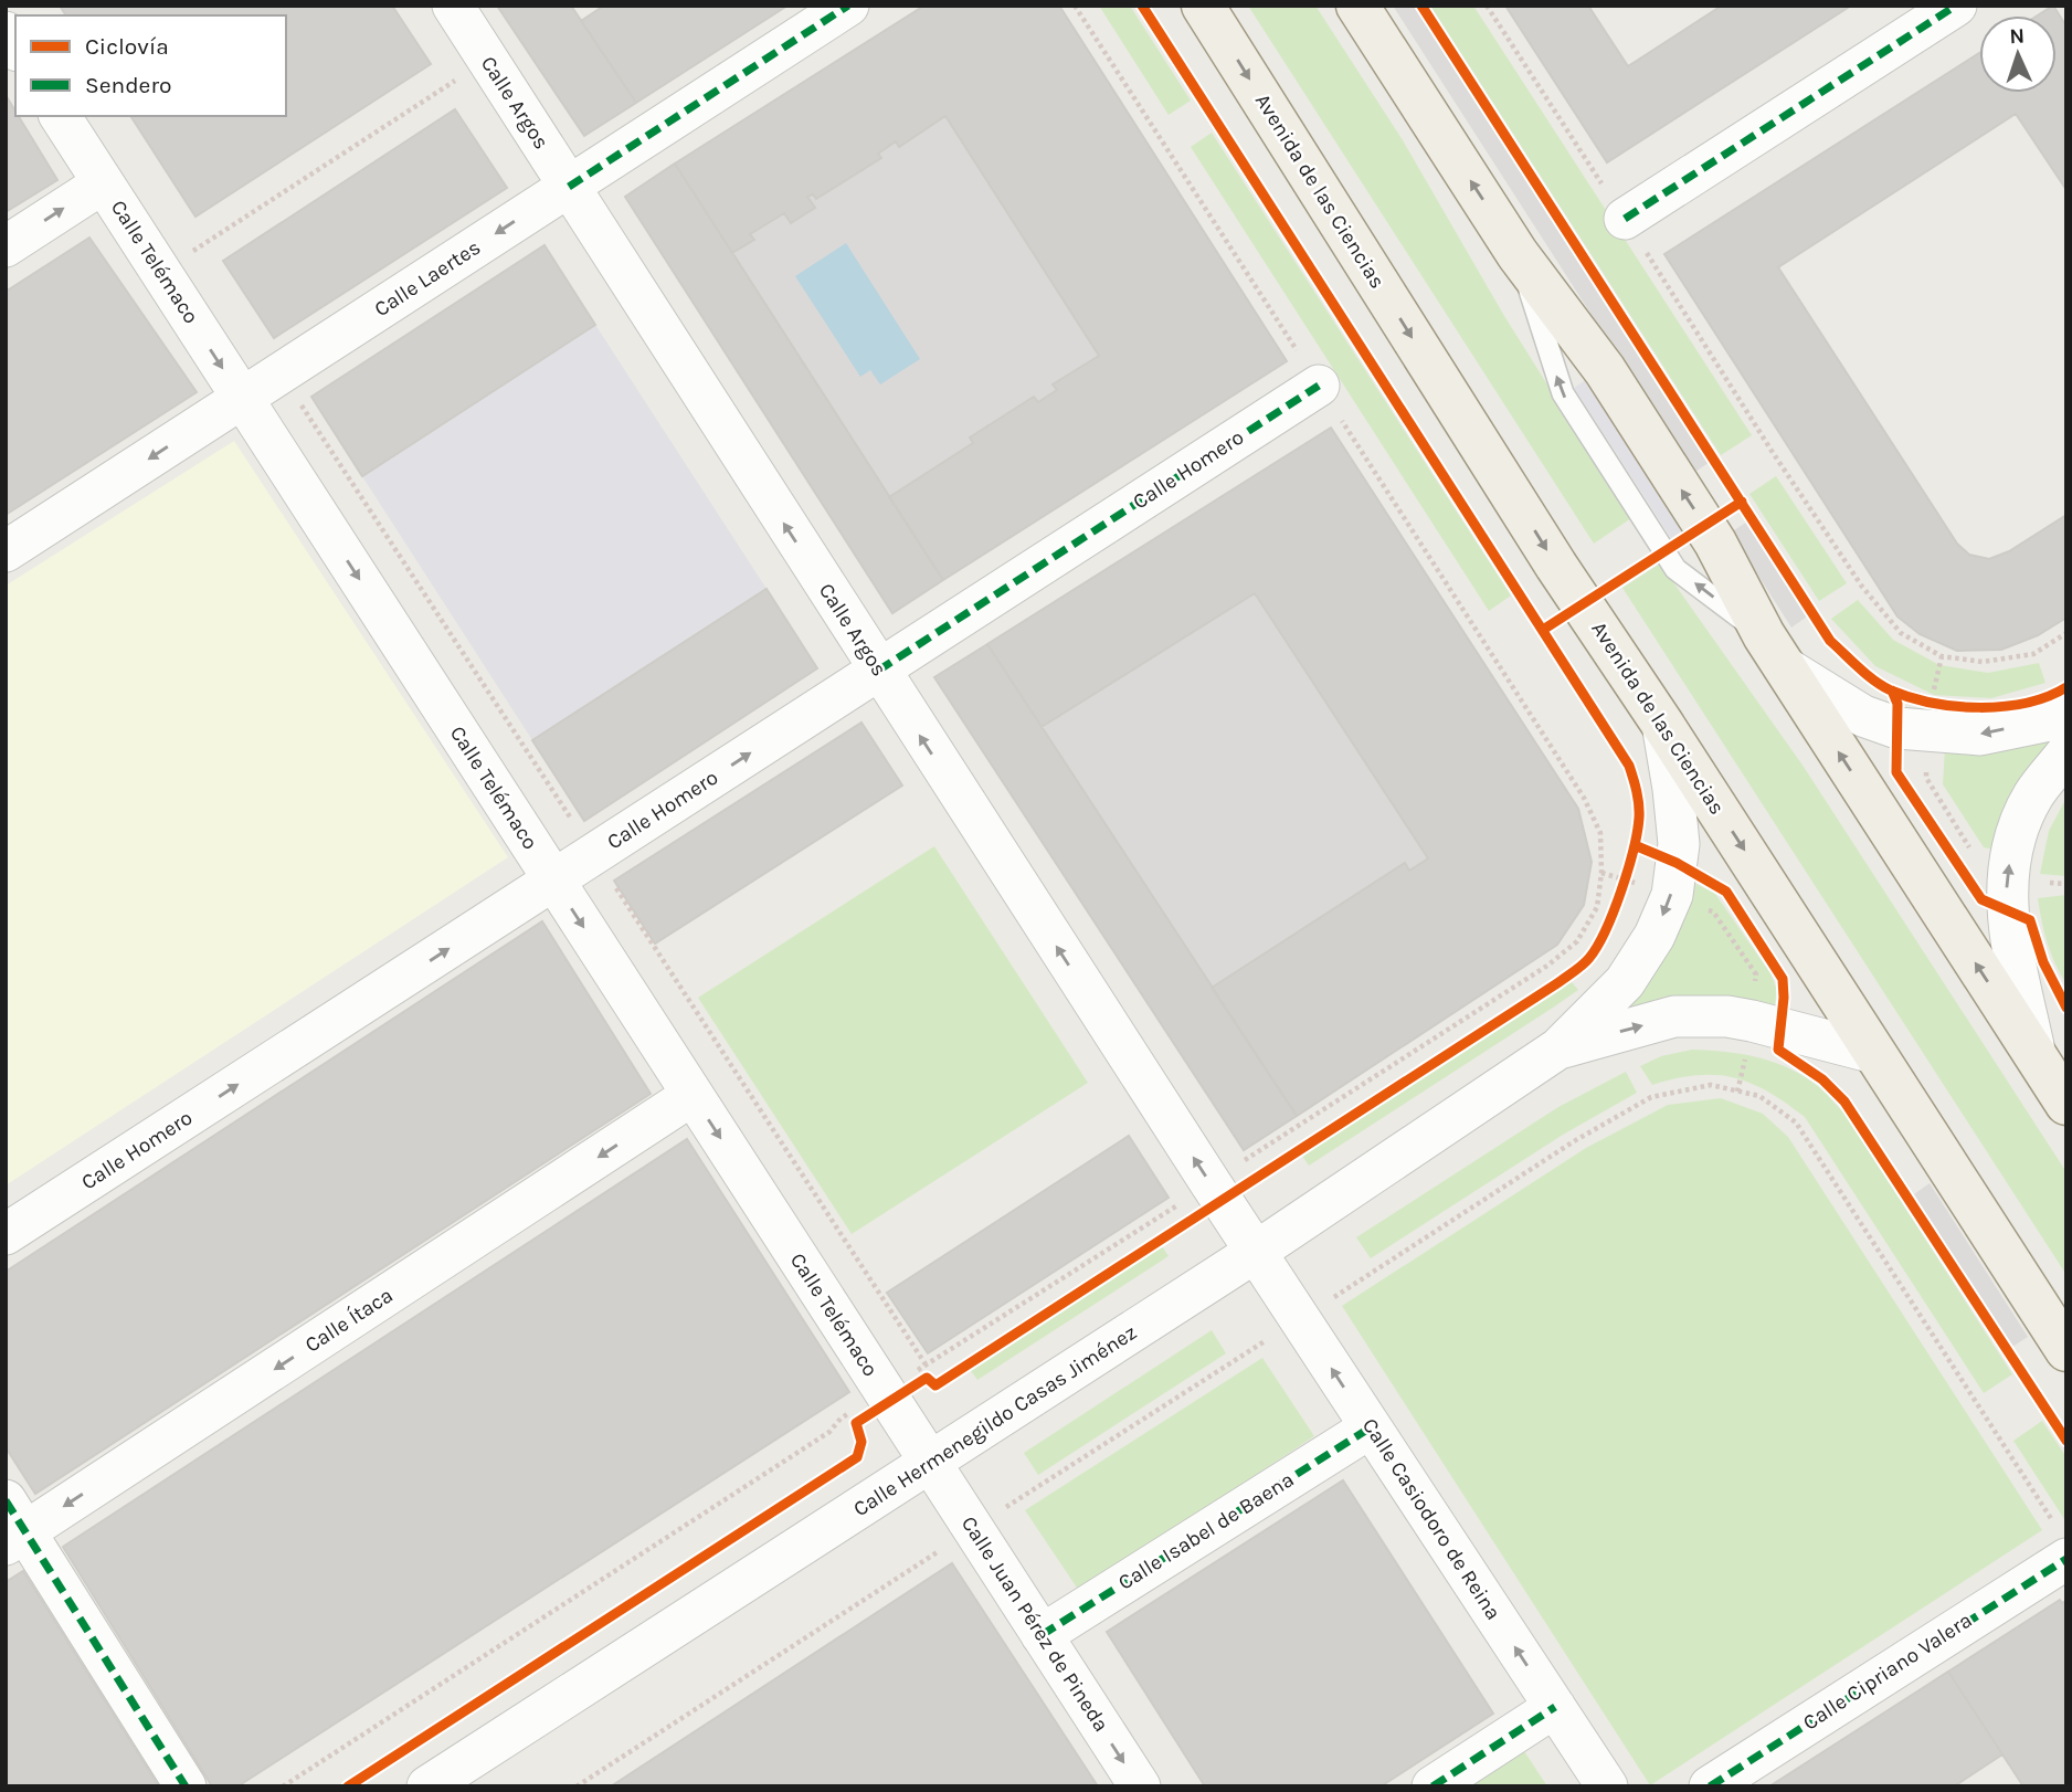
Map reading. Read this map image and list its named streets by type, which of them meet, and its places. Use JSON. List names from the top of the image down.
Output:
{
  "streets": {
    "main road": ["Avenida de las Ciencias"],
    "street": [
      "Calle Argos",
      "Calle Telémaco",
      "Calle Laertes",
      "Calle Homero",
      "Calle Ítaca",
      "Calle Hermenegildo Casas Jiménez",
      "Calle Casiodoro de Reina",
      "Calle Isabel de Baena",
      "Calle Juan Pérez de Pineda",
      "Calle Cipriano Valera"
    ]
  },
  "crossings": [
    ["Calle Argos", "Calle Laertes"],
    ["Calle Argos", "Calle Homero"],
    ["Calle Argos", "Calle Hermenegildo Casas Jiménez"],
    ["Calle Argos", "Calle Casiodoro de Reina"],
    ["Avenida de las Ciencias", "Calle Hermenegildo Casas Jiménez"],
    ["Calle Telémaco", "Calle Laertes"],
    ["Calle Telémaco", "Calle Homero"],
    ["Calle Telémaco", "Calle Ítaca"],
    ["Calle Telémaco", "Calle Hermenegildo Casas Jiménez"],
    ["Calle Telémaco", "Calle Juan Pérez de Pineda"],
    ["Calle Hermenegildo Casas Jiménez", "Calle Casiodoro de Reina"],
    ["Calle Hermenegildo Casas Jiménez", "Calle Juan Pérez de Pineda"],
    ["Calle Casiodoro de Reina", "Calle Isabel de Baena"],
    ["Calle Isabel de Baena", "Calle Juan Pérez de Pineda"]
  ],
  "one_way": [
    "Calle Argos",
    "Calle Telémaco",
    "Calle Laertes",
    "Calle Homero",
    "Calle Ítaca",
    "Calle Casiodoro de Reina",
    "Calle Juan Pérez de Pineda"
  ],
  "legend": ["Ciclovía", "Sendero"],
  "north": "top"
}
